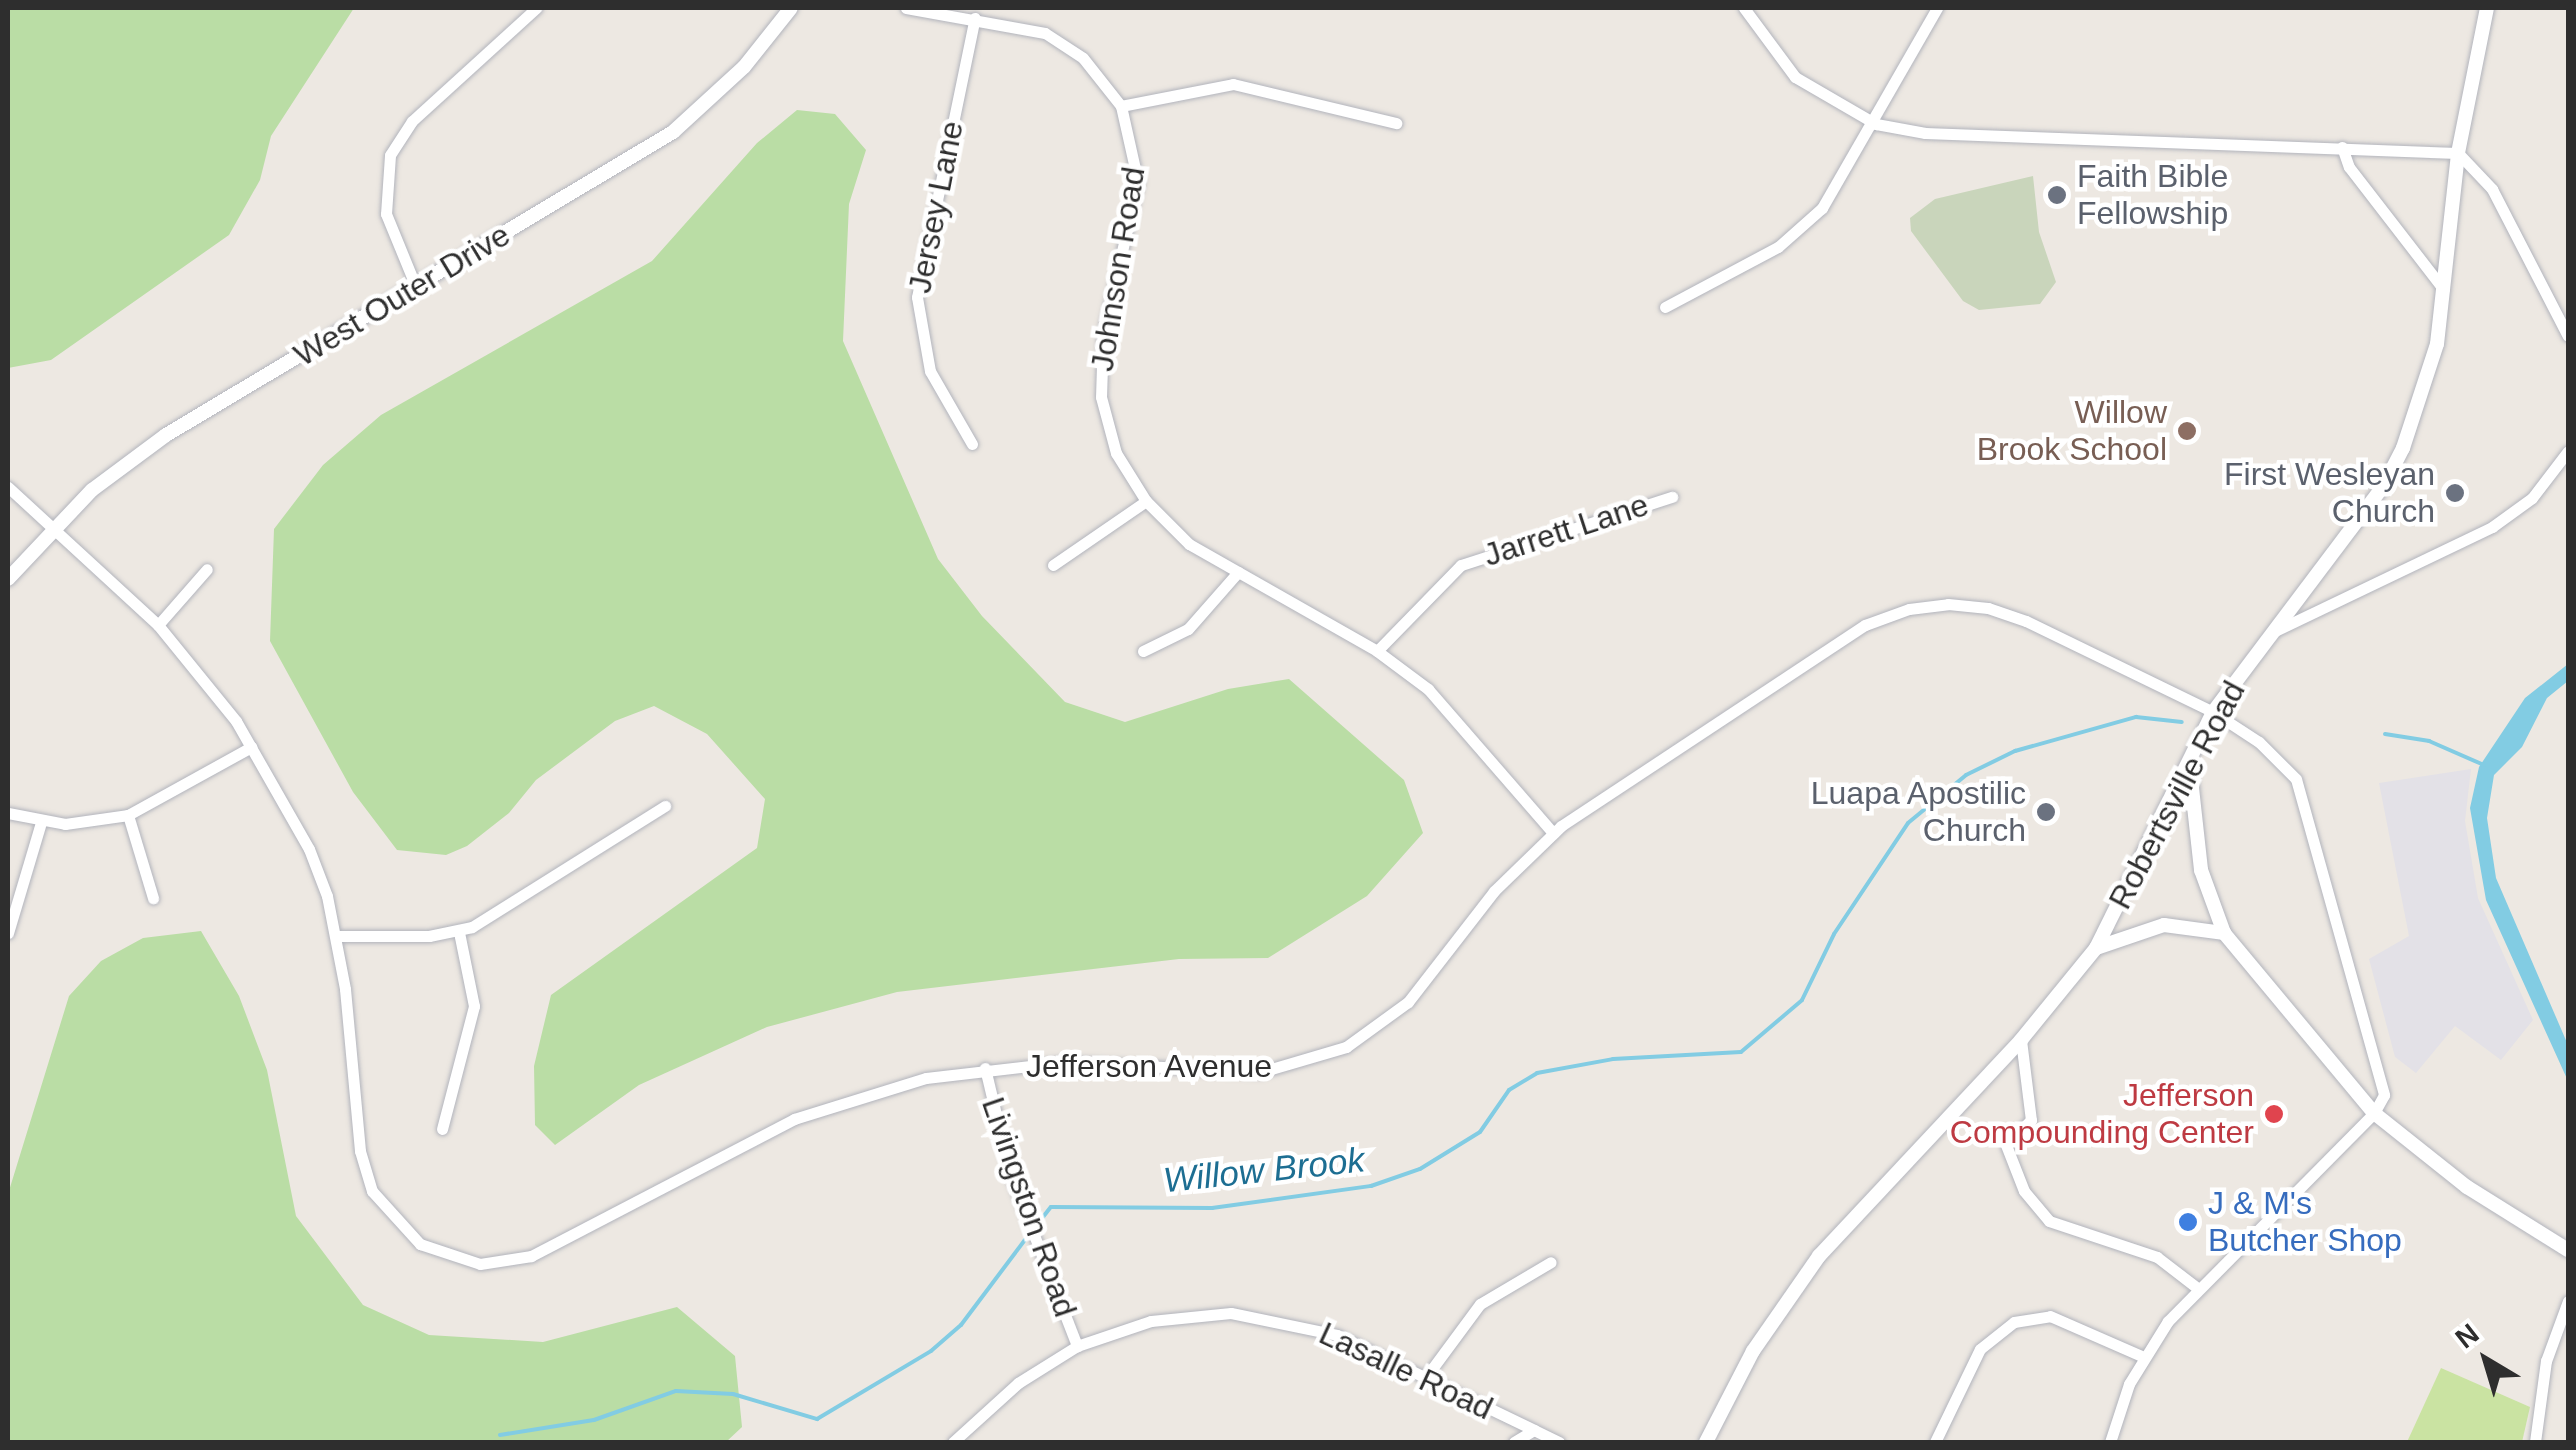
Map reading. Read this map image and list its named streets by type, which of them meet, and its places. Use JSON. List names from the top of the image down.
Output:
{
  "streets": {
    "street": [
      "Jersey Lane",
      "Johnson Road",
      "West Outer Drive",
      "Jarrett Lane",
      "Robertsville Road",
      "Jefferson Avenue",
      "Livingston Road",
      "Lasalle Road"
    ]
  },
  "crossings": [
    ["Jersey Lane", "Johnson Road"],
    ["Johnson Road", "Jarrett Lane"],
    ["Johnson Road", "Jefferson Avenue"],
    ["West Outer Drive", "Jefferson Avenue"],
    ["Robertsville Road", "Jefferson Avenue"],
    ["Jefferson Avenue", "Livingston Road"],
    ["Livingston Road", "Lasalle Road"]
  ],
  "water": ["Willow Brook"],
  "places": [
    "Faith Bible Fellowship",
    "Willow Brook School",
    "First Wesleyan Church",
    "Luapa Apostilic Church",
    "Jefferson Compounding Center",
    "J & M's Butcher Shop"
  ],
  "north": "top left"
}
